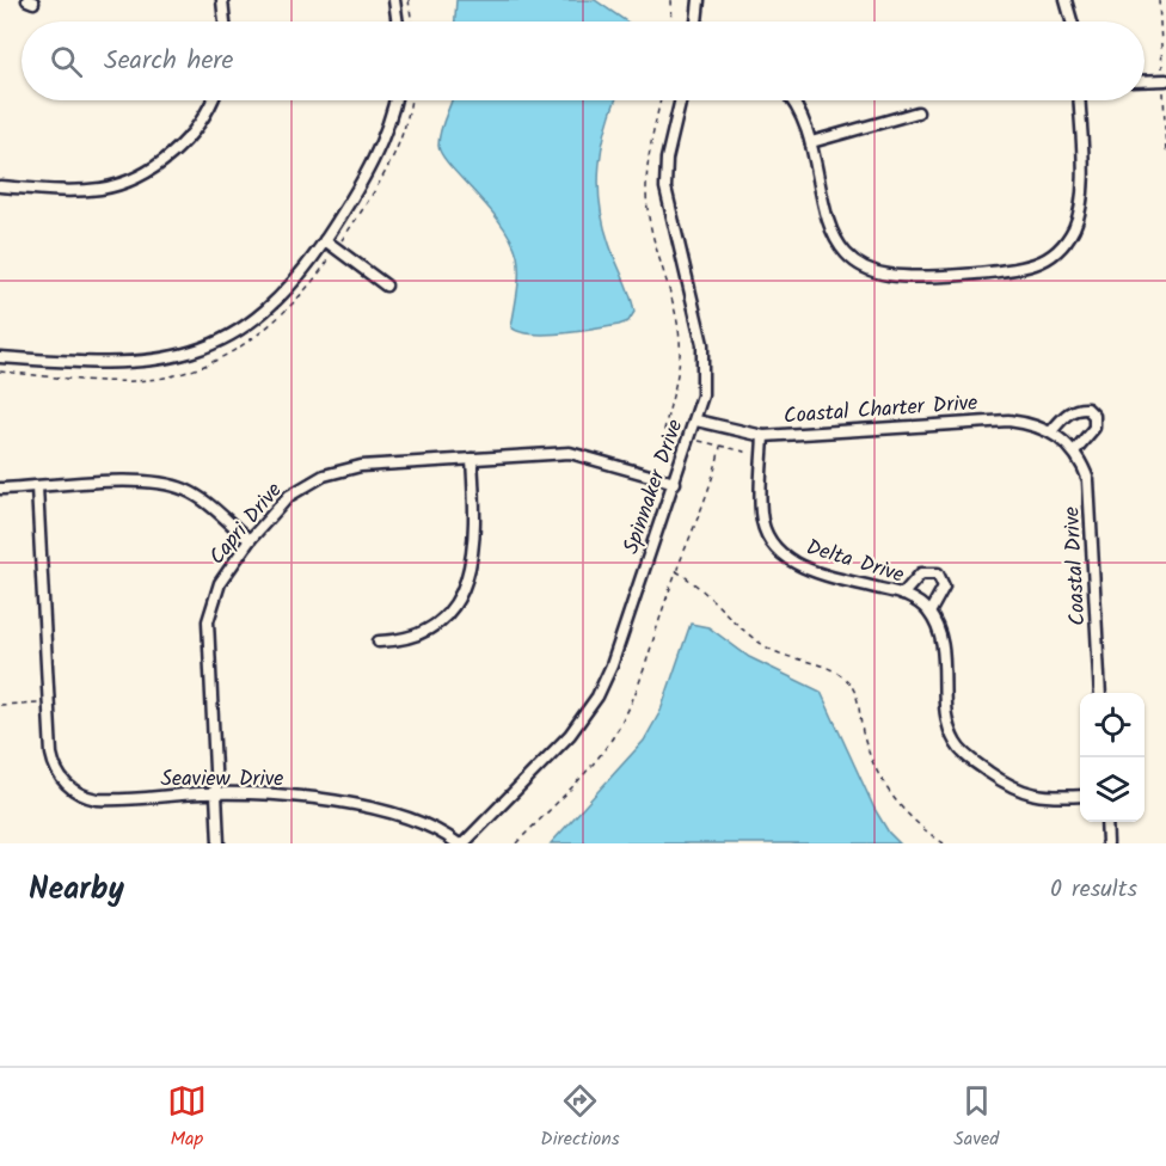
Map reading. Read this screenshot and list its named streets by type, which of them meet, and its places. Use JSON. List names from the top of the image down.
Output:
{
  "streets": {
    "street": [
      "Coastal Charter Drive",
      "Spinnaker Drive",
      "Capri Drive",
      "Delta Drive",
      "Coastal Drive",
      "Seaview Drive"
    ]
  },
  "crossings": [
    ["Coastal Charter Drive", "Spinnaker Drive"],
    ["Coastal Charter Drive", "Delta Drive"],
    ["Coastal Charter Drive", "Coastal Drive"],
    ["Spinnaker Drive", "Capri Drive"],
    ["Spinnaker Drive", "Seaview Drive"],
    ["Capri Drive", "Seaview Drive"]
  ],
  "page": {
    "search": "Search here",
    "heading": ["Nearby", "0 results"],
    "nav": ["Map", "Directions", "Saved"]
  }
}
